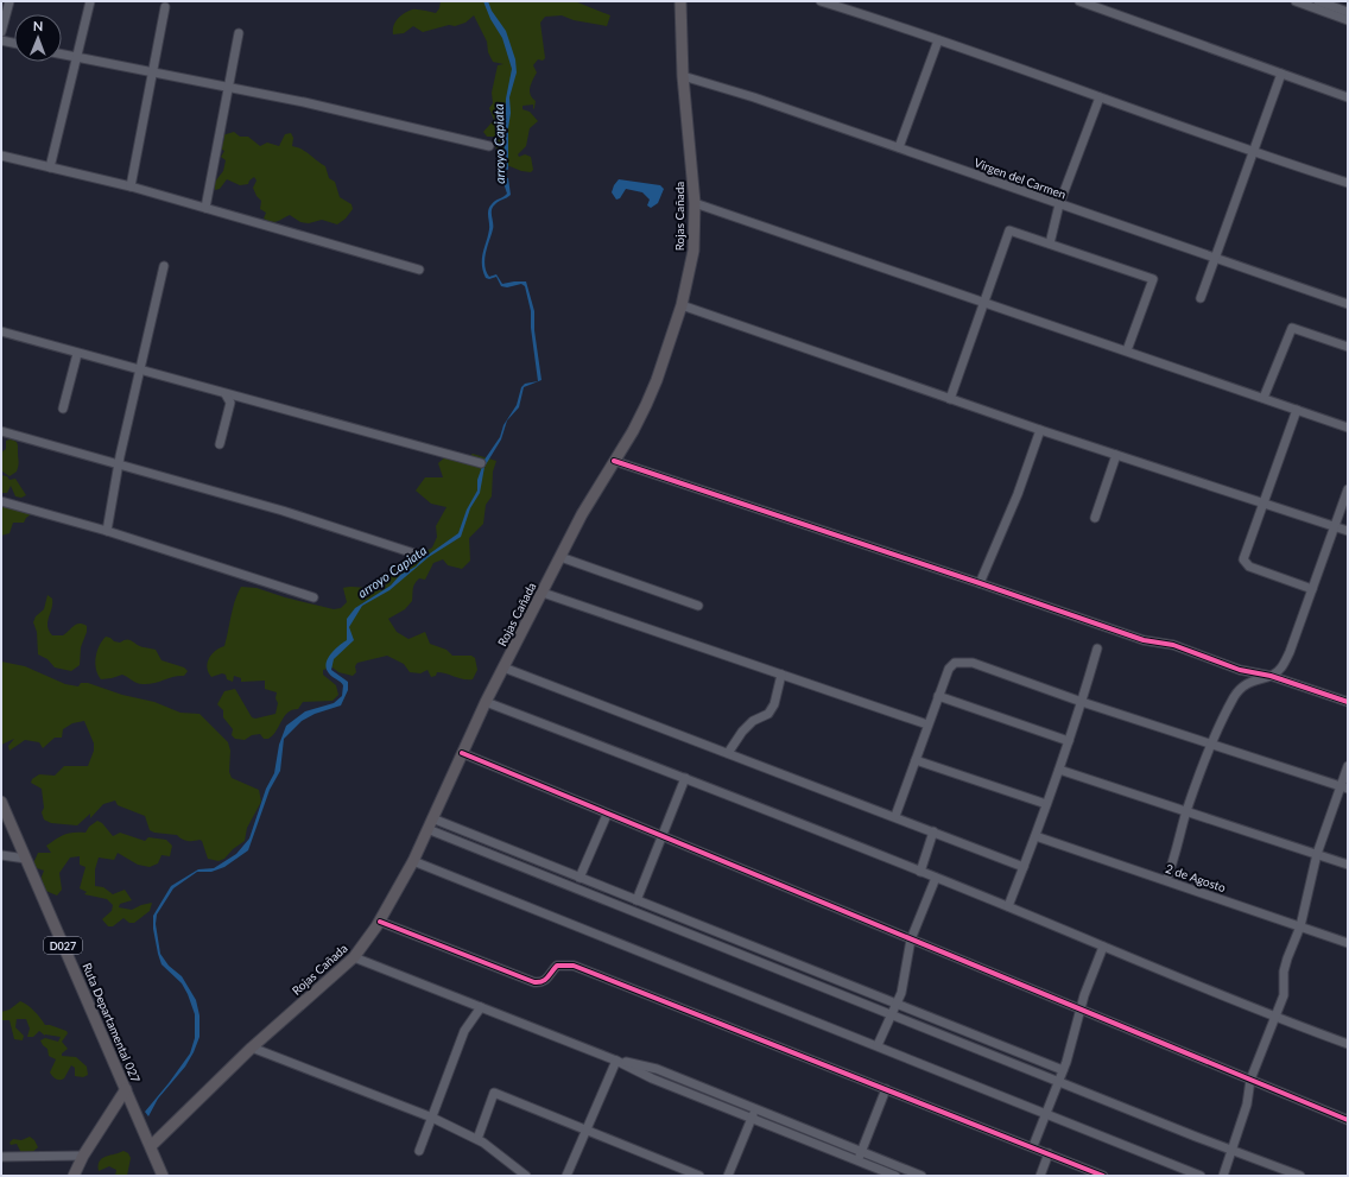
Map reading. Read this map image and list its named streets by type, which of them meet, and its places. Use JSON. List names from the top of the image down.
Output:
{
  "streets": {
    "main road": ["Rojas Cañada", "D027", "Ruta Departamental 027"],
    "street": ["Virgen del Carmen", "2 de Agosto"]
  },
  "crossings": [
    ["Virgen del Carmen", "Rojas Cañada"],
    ["Rojas Cañada", "Ruta Departamental 027"]
  ],
  "water": ["arroyo Capiata"],
  "north": "top"
}
